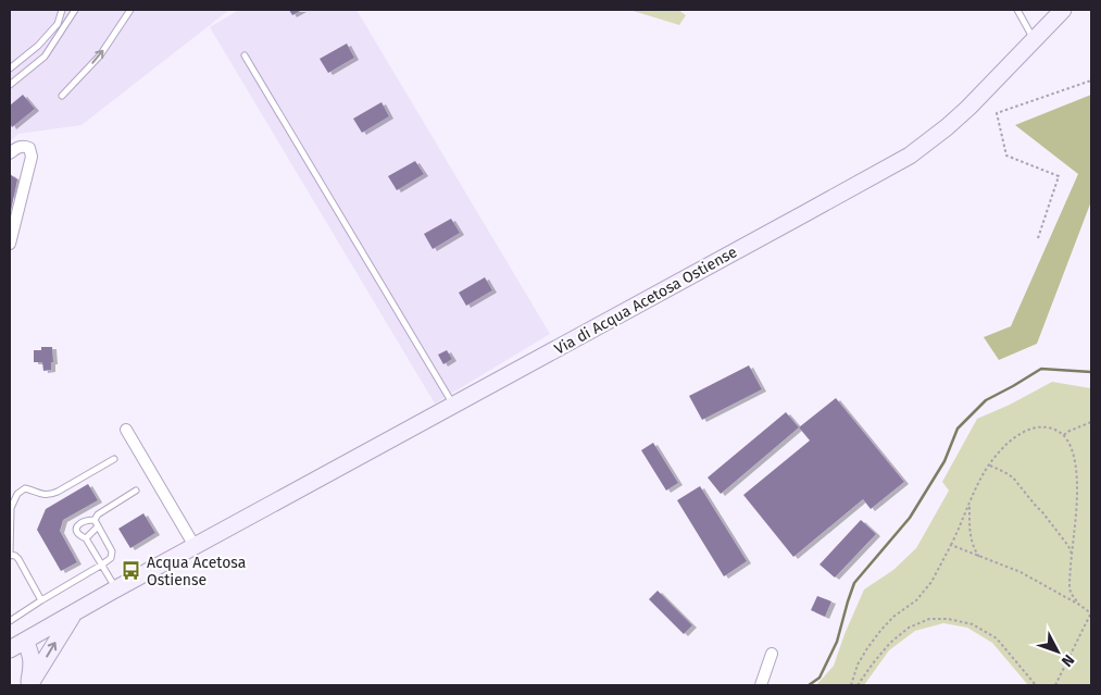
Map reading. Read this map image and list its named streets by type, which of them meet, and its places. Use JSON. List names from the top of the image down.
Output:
{
  "streets": {
    "street": ["Via di Acqua Acetosa Ostiense"]
  },
  "places": {
    "bus stop": ["Acqua Acetosa Ostiense"]
  },
  "north": "bottom right"
}
